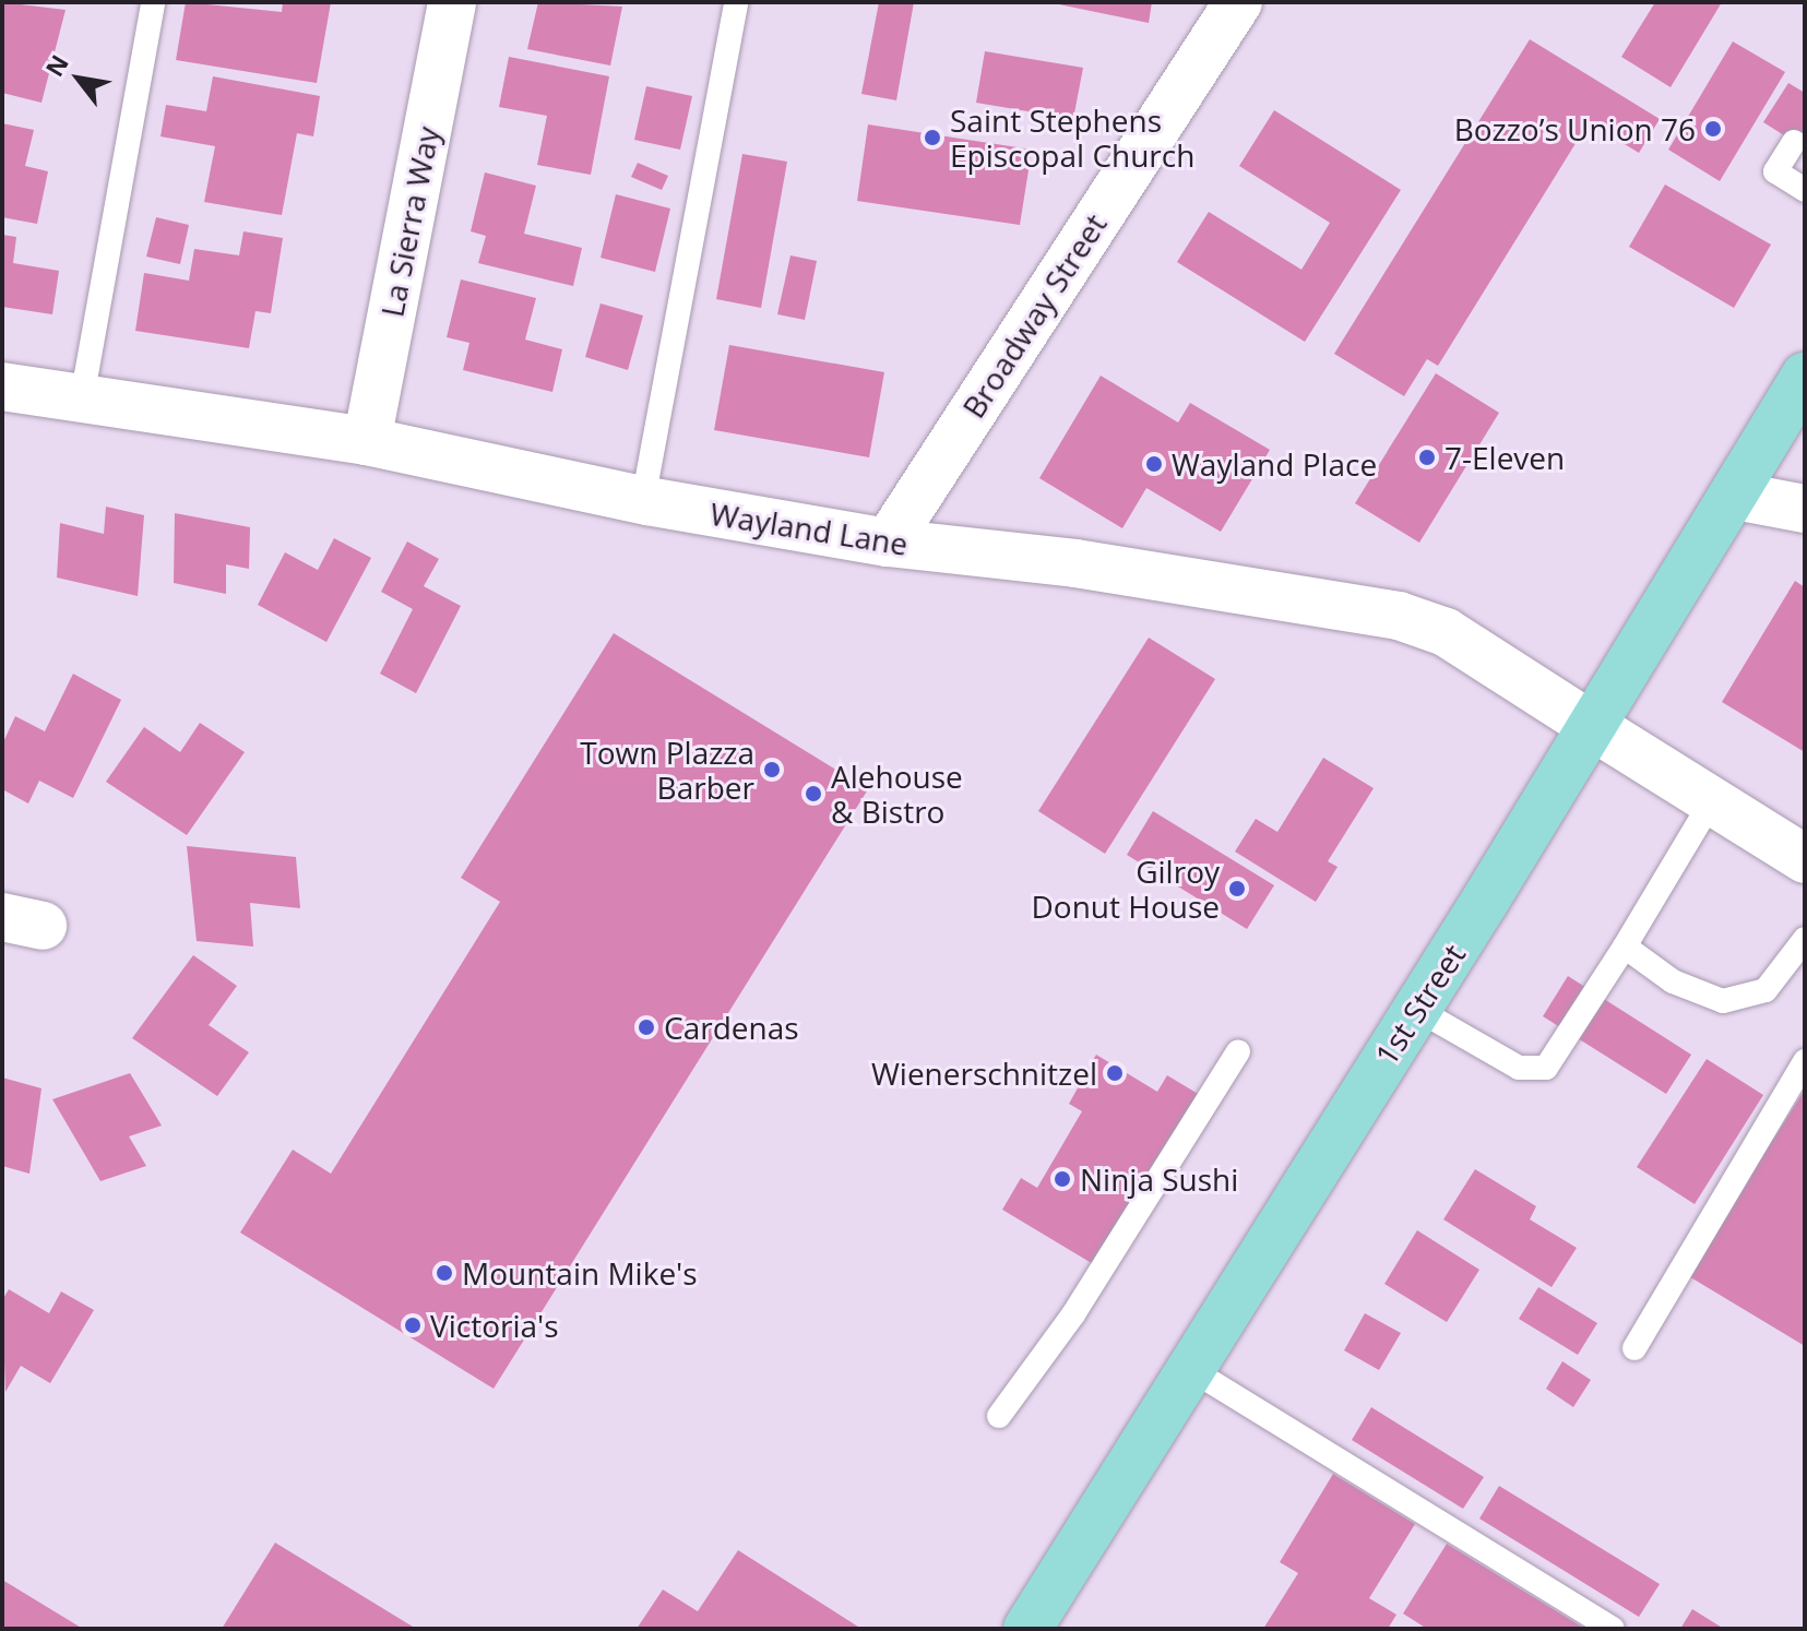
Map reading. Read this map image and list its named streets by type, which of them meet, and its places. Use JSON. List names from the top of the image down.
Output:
{
  "streets": {
    "main road": ["1st Street"],
    "street": ["La Sierra Way", "Broadway Street", "Wayland Lane"]
  },
  "crossings": [
    ["La Sierra Way", "Wayland Lane"],
    ["Broadway Street", "Wayland Lane"],
    ["Wayland Lane", "1st Street"]
  ],
  "places": [
    "Bozzo’s Union 76",
    "Saint Stephens Episcopal Church",
    "7-Eleven",
    "Wayland Place",
    "Town Plazza Barber",
    "Alehouse & Bistro",
    "Gilroy Donut House",
    "Cardenas",
    "Wienerschnitzel",
    "Ninja Sushi",
    "Mountain Mike's",
    "Victoria's"
  ],
  "north": "top left"
}
